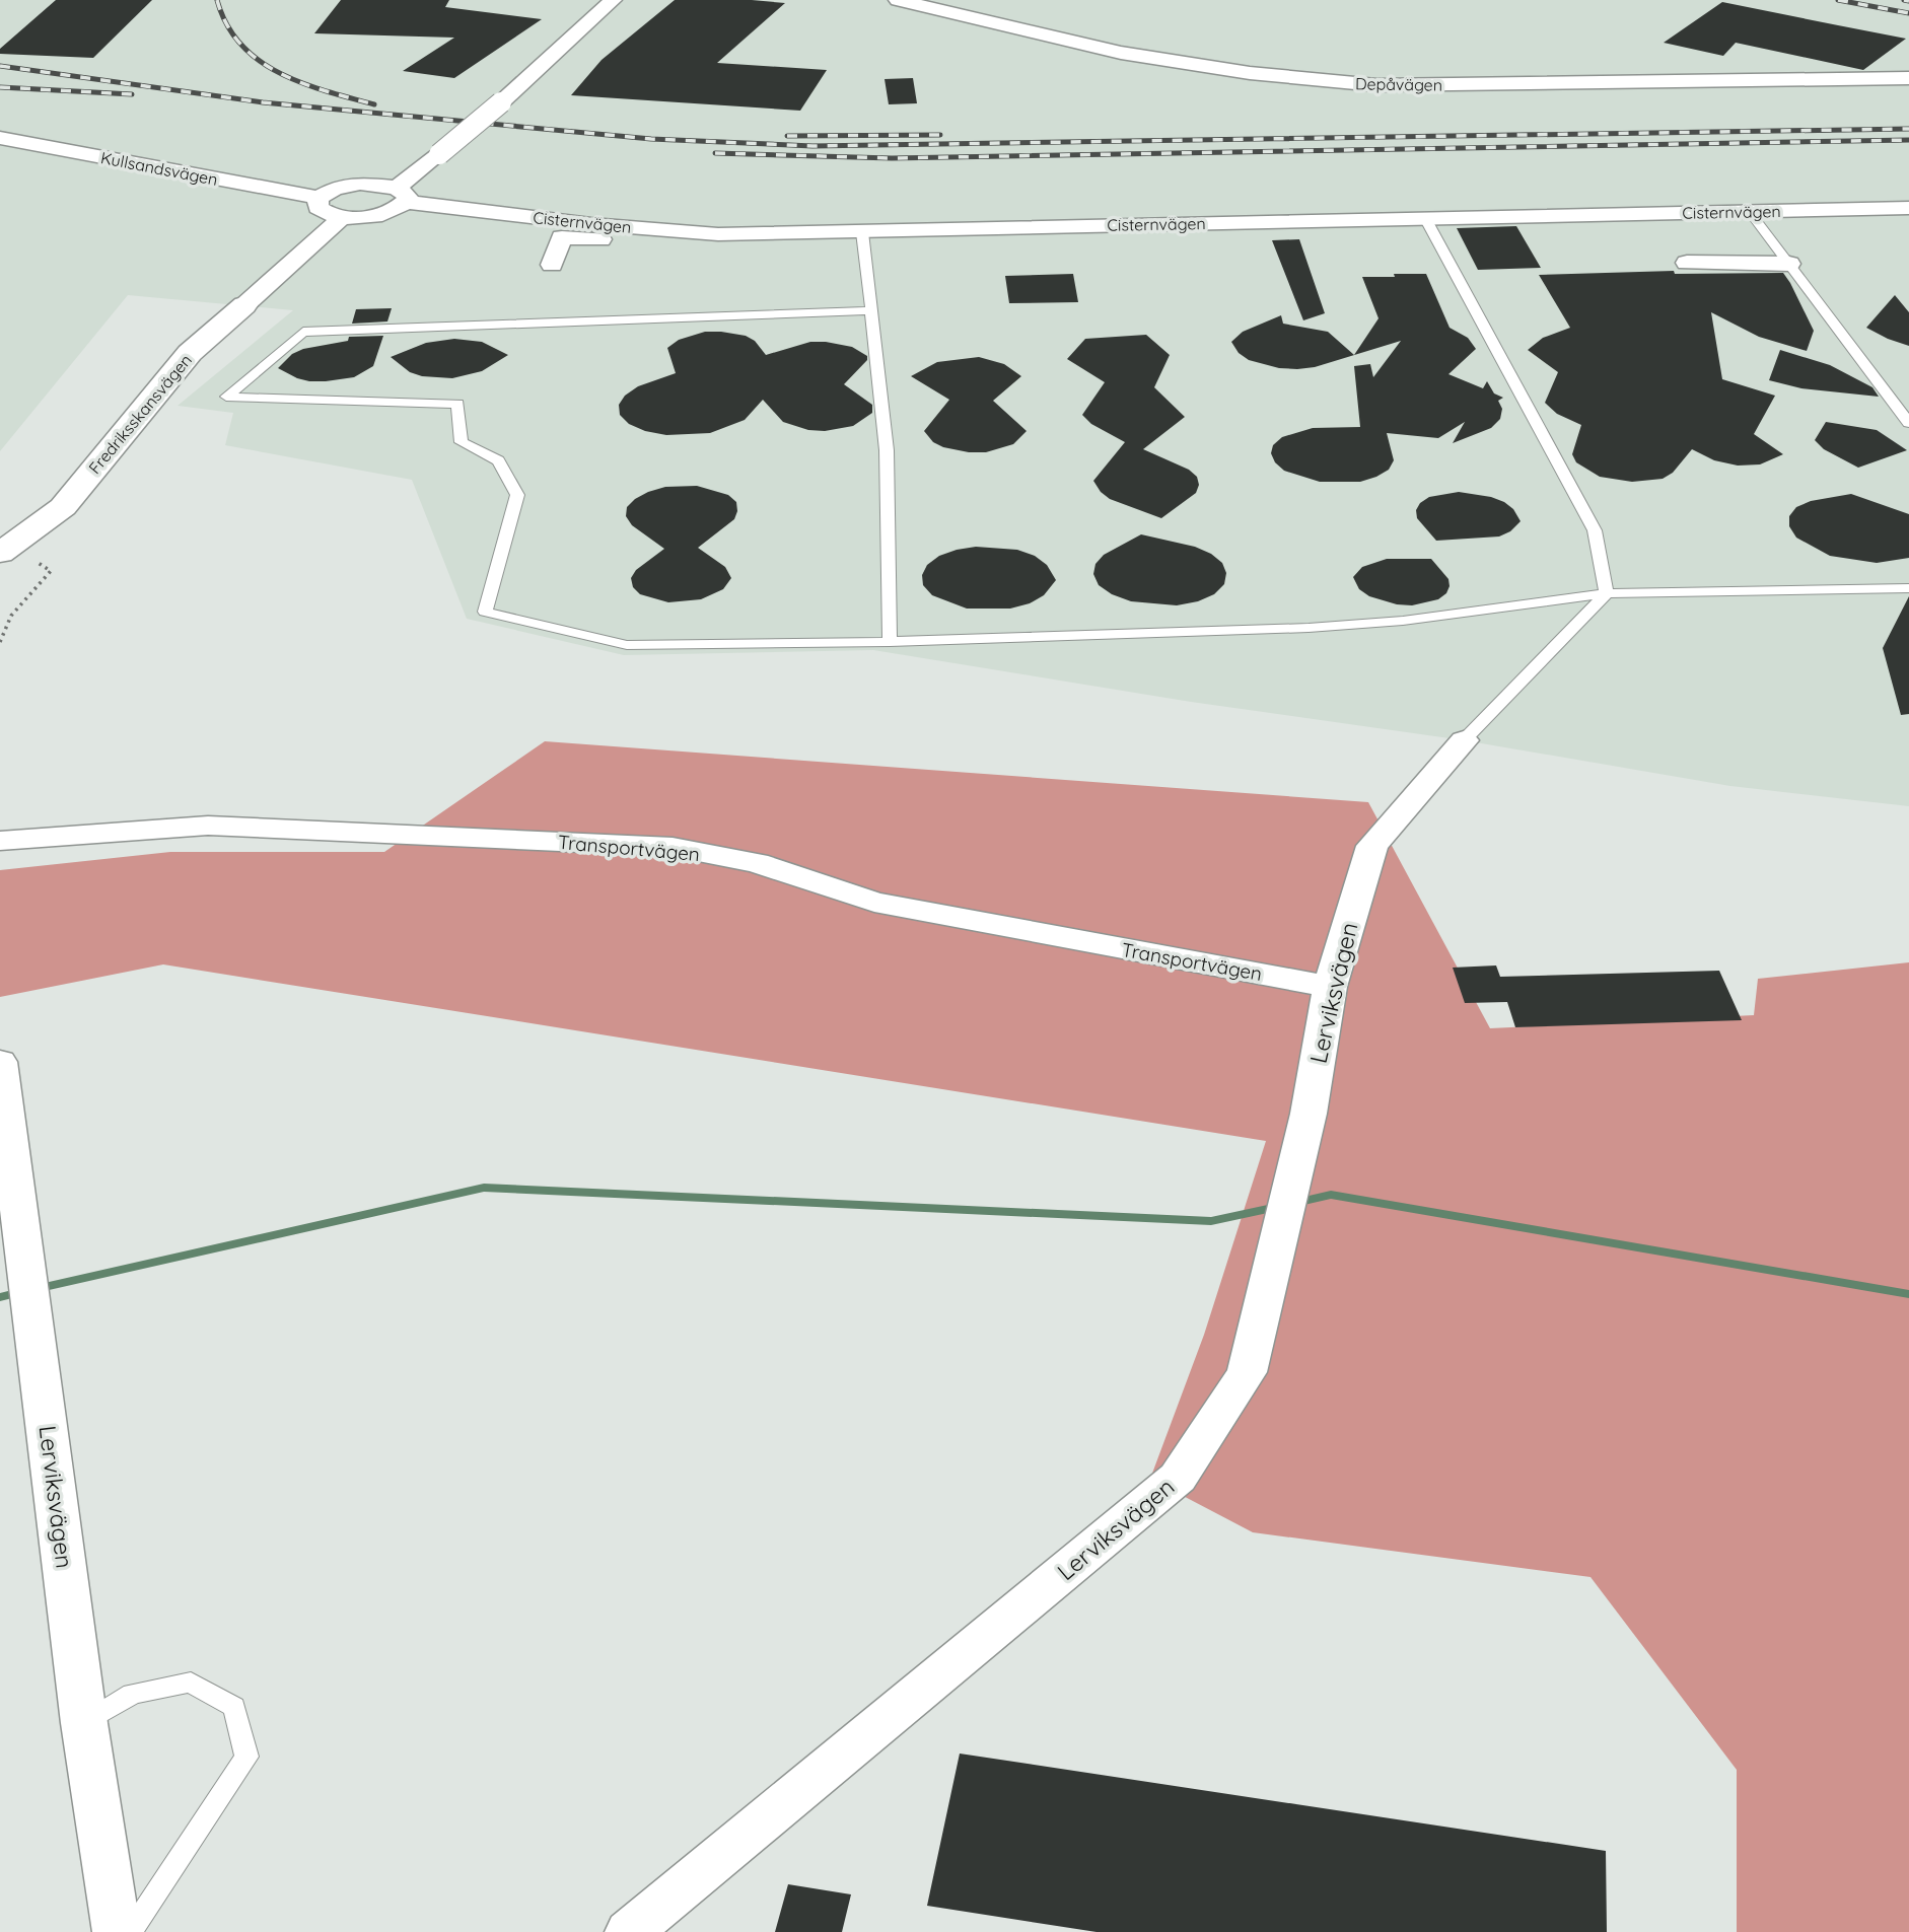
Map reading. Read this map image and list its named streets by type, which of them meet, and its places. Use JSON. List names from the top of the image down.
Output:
{
  "streets": {
    "main road": ["Fredriksskansvägen"],
    "street": [
      "Depåvägen",
      "Kullsandsvägen",
      "Cisternvägen",
      "Transportvägen",
      "Lerviksvägen"
    ]
  },
  "crossings": [
    ["Kullsandsvägen", "Cisternvägen"],
    ["Transportvägen", "Lerviksvägen"]
  ]
}
